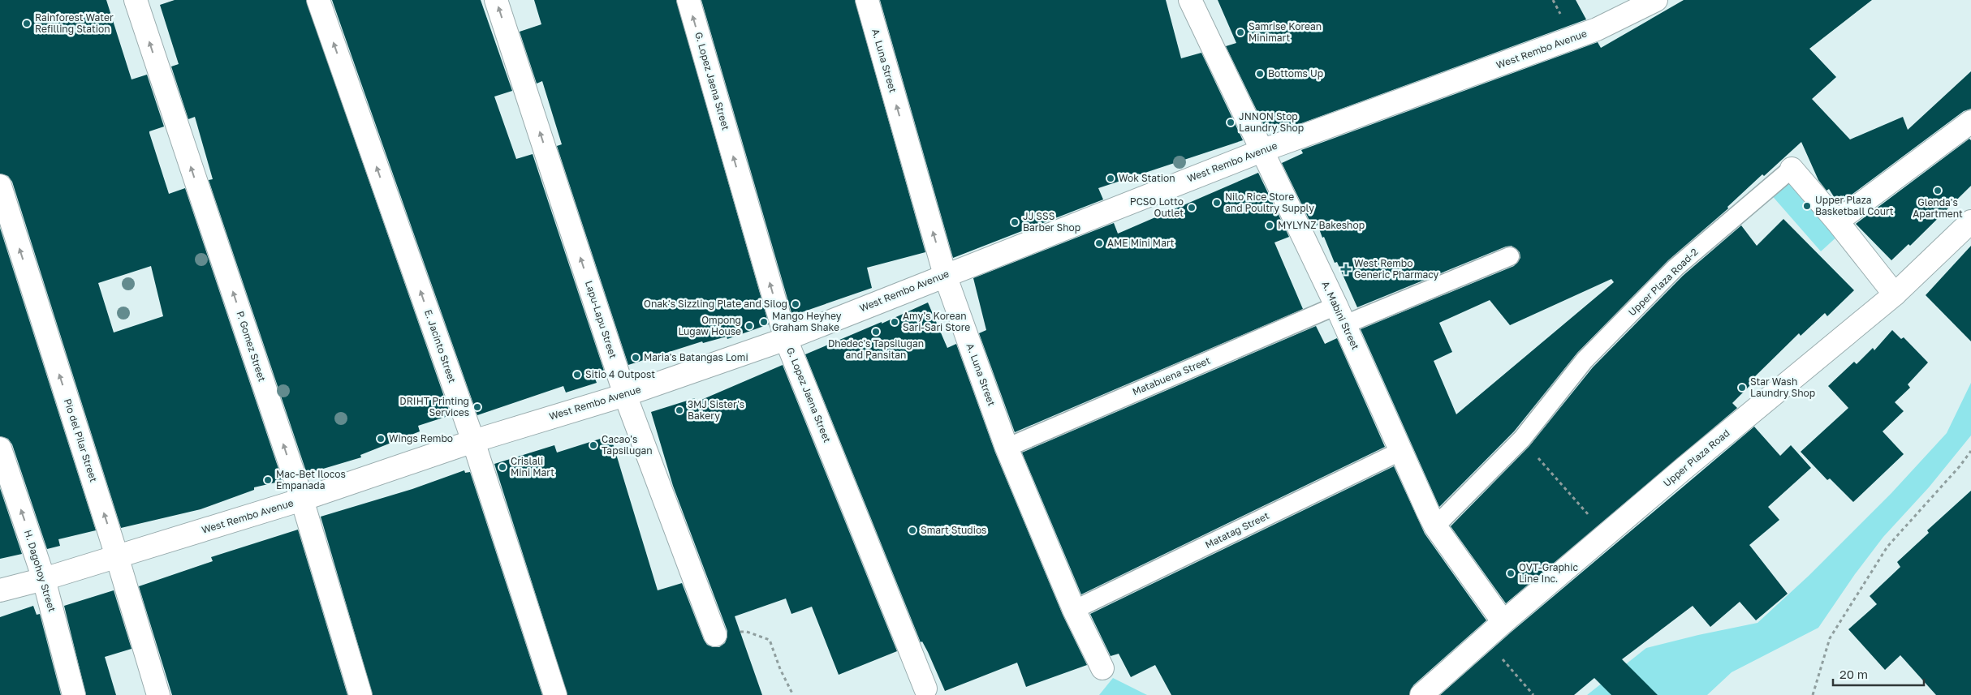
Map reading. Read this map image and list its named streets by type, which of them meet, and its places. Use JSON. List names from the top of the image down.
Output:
{
  "streets": {
    "street": [
      "West Rembo Avenue",
      "A. Luna Street",
      "G. Lopez Jaena Street",
      "Upper Plaza Road-2",
      "A. Mabini Street",
      "Lapu-Lapu Street",
      "P. Gomez Street",
      "E. Jacinto Street",
      "Pio del Pilar Street",
      "Upper Plaza Road",
      "H. Dagohoy Street"
    ],
    "lane": ["Matabuena Street", "Matatag Street"]
  },
  "crossings": [
    ["West Rembo Avenue", "A. Luna Street"],
    ["West Rembo Avenue", "G. Lopez Jaena Street"],
    ["West Rembo Avenue", "A. Mabini Street"],
    ["West Rembo Avenue", "Lapu-Lapu Street"],
    ["West Rembo Avenue", "P. Gomez Street"],
    ["West Rembo Avenue", "E. Jacinto Street"],
    ["West Rembo Avenue", "Pio del Pilar Street"],
    ["West Rembo Avenue", "H. Dagohoy Street"],
    ["A. Luna Street", "Matabuena Street"],
    ["A. Luna Street", "Matatag Street"],
    ["Upper Plaza Road-2", "A. Mabini Street"],
    ["Upper Plaza Road-2", "Upper Plaza Road"],
    ["A. Mabini Street", "Matabuena Street"],
    ["A. Mabini Street", "Upper Plaza Road"],
    ["A. Mabini Street", "Matatag Street"]
  ],
  "one_way": [
    "A. Luna Street",
    "G. Lopez Jaena Street",
    "Lapu-Lapu Street",
    "P. Gomez Street",
    "E. Jacinto Street",
    "Pio del Pilar Street",
    "H. Dagohoy Street"
  ],
  "places": {
    "other": [
      "Rainforest Water Refilling Station",
      "Samrise Korean Minimart",
      "Bottoms Up",
      "JNNON Stop Laundry Shop",
      "Wok Station",
      "Glenda's Apartment",
      "Nilo Rice Store and Poultry Supply",
      "Upper Plaza Basketball Court",
      "PCSO Lotto Outlet",
      "JJ SSS Barber Shop",
      "MYLYNZ Bakeshop",
      "AME Mini Mart",
      "Onak's Sizzling Plate and Silog",
      "Mango Heyhey Graham Shake",
      "Amy's Korean Sari-Sari Store",
      "Ompong Lugaw House",
      "Dhedec's Tapsilugan and Pansitan",
      "Maria's Batangas Lomi",
      "Sitio 4 Outpost",
      "Star Wash Laundry Shop",
      "DRIHT Printing Services",
      "3MJ Sister's Bakery",
      "Wings Rembo",
      "Cacao's Tapsilugan",
      "Crislali Mini Mart",
      "Mac-Bet Ilocos Empanada",
      "Smart Studios",
      "OVT-Graphic Line Inc."
    ],
    "health": ["West Rembo Generic Pharmacy"]
  },
  "scale_bar": "20 m"
}
